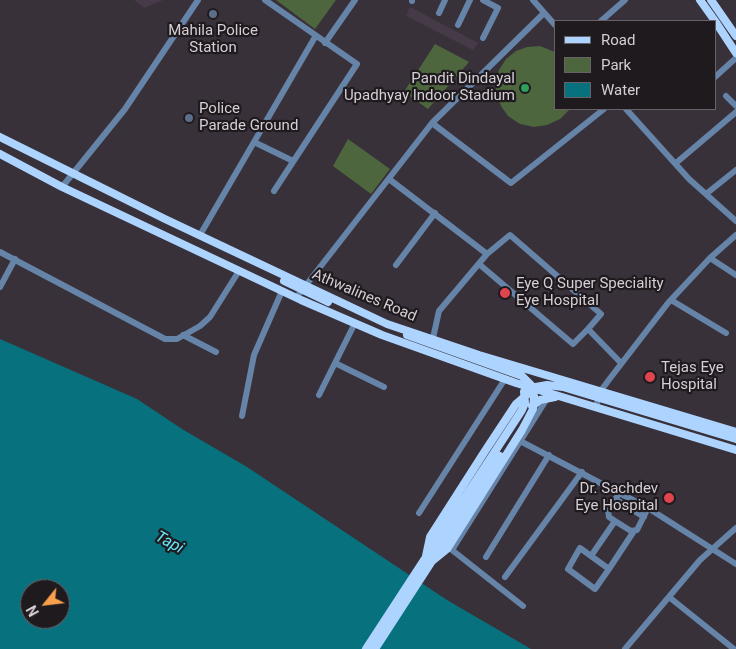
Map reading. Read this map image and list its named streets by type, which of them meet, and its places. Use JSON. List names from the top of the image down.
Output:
{
  "streets": {
    "main road": ["Athwalines Road"]
  },
  "water": ["Tapi"],
  "places": [
    "Mahila Police Station",
    "Pandit Dindayal Upadhyay Indoor Stadium",
    "Police Parade Ground",
    "Eye Q Super Speciality Eye Hospital",
    "Tejas Eye Hospital",
    "Dr. Sachdev Eye Hospital"
  ],
  "legend": ["Road", "Park", "Water"],
  "north": "bottom left"
}
